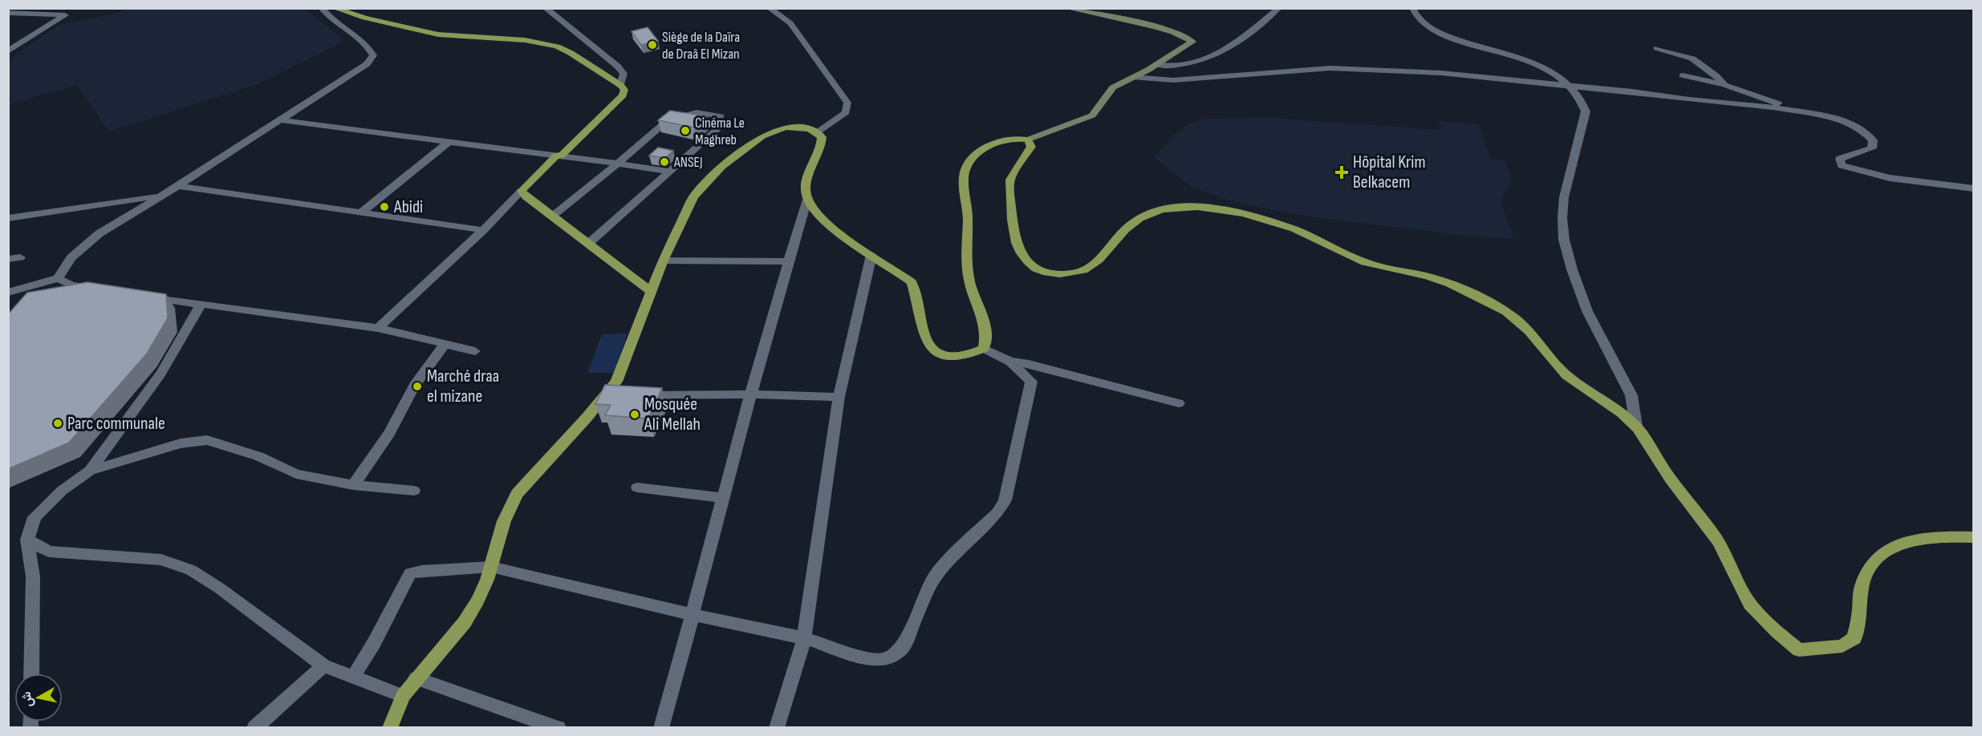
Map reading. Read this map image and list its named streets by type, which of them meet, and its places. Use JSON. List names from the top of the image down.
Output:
{
  "places": {
    "other": [
      "Siège de la Daïra de Draâ El Mizan",
      "Cinéma Le Maghreb",
      "ANSEJ",
      "Abidi",
      "Marché draa el mizane",
      "Mosquée Ali Mellah",
      "Parc communale"
    ],
    "health": ["Hôpital Krim Belkacem"]
  },
  "north": "left"
}
